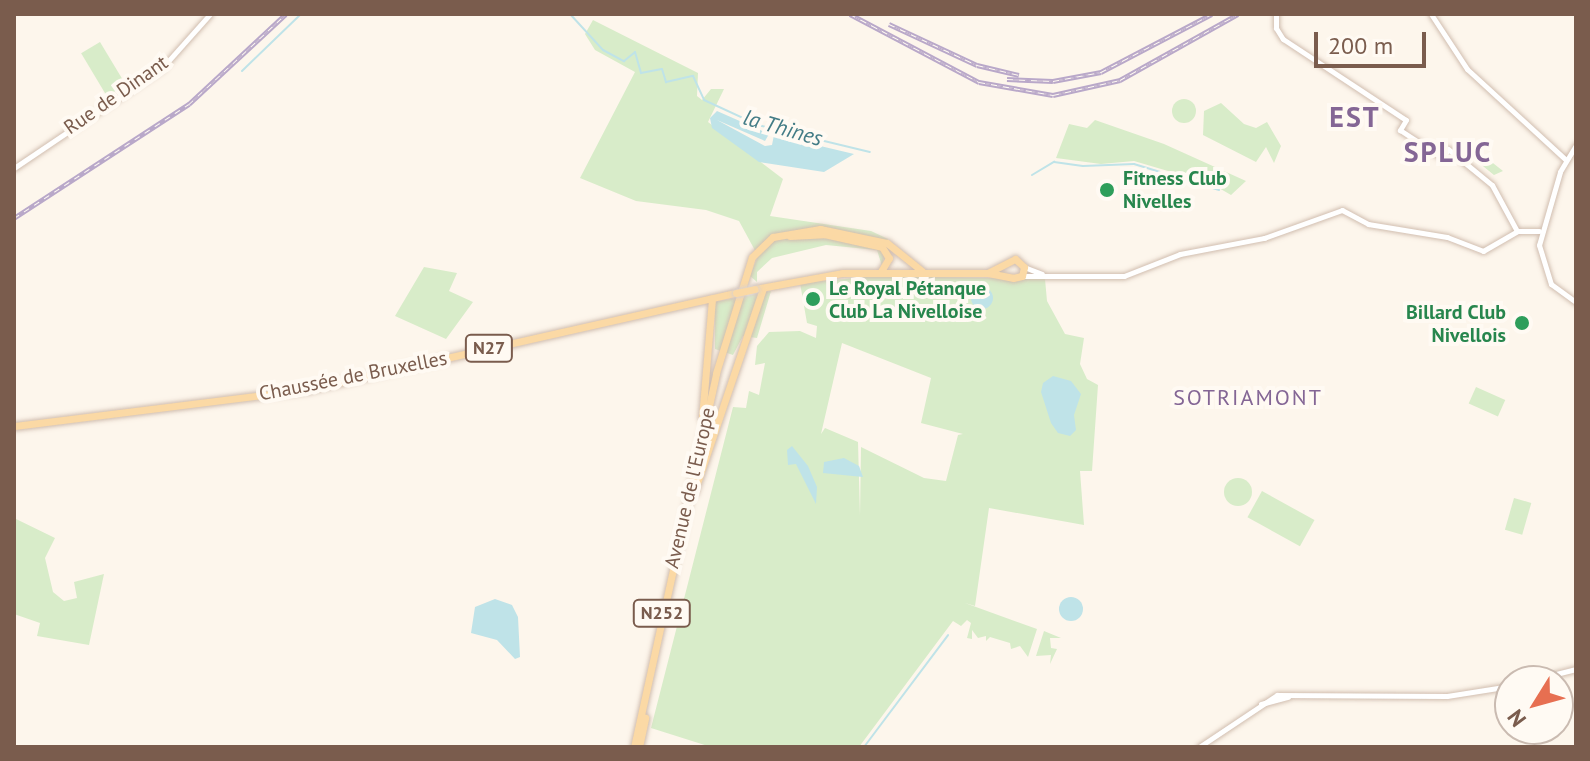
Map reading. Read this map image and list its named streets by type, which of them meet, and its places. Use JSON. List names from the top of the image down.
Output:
{
  "streets": {
    "main road": [
      "Rue de Dinant",
      "N27",
      "Chaussée de Bruxelles",
      "Avenue de l'Europe",
      "N252"
    ]
  },
  "crossings": [
    ["N27", "Chaussée de Bruxelles"]
  ],
  "districts": ["EST", "SPLUC", "SOTRIAMONT"],
  "water": ["la Thines"],
  "places": ["Fitness Club Nivelles", "Le Royal Pétanque Club La Nivelloise", "Billard Club Nivellois"],
  "scale_bar": "200 m",
  "north": "bottom left"
}
